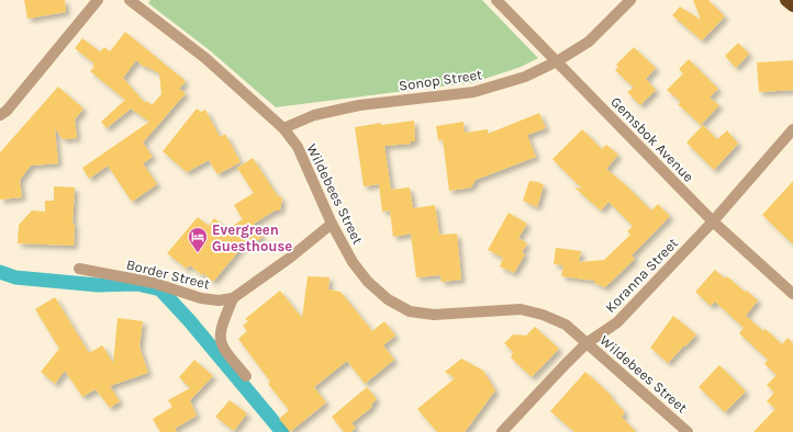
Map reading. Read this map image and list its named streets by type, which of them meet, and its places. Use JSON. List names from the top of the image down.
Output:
{
  "streets": {
    "street": [
      "Sonop Street",
      "Gemsbok Avenue",
      "Wildebees Street",
      "Border Street",
      "Koranna Street"
    ]
  },
  "crossings": [
    ["Sonop Street", "Gemsbok Avenue"],
    ["Sonop Street", "Wildebees Street"],
    ["Gemsbok Avenue", "Koranna Street"],
    ["Wildebees Street", "Koranna Street"]
  ],
  "places": {
    "hotel": ["Evergreen Guesthouse"]
  }
}
